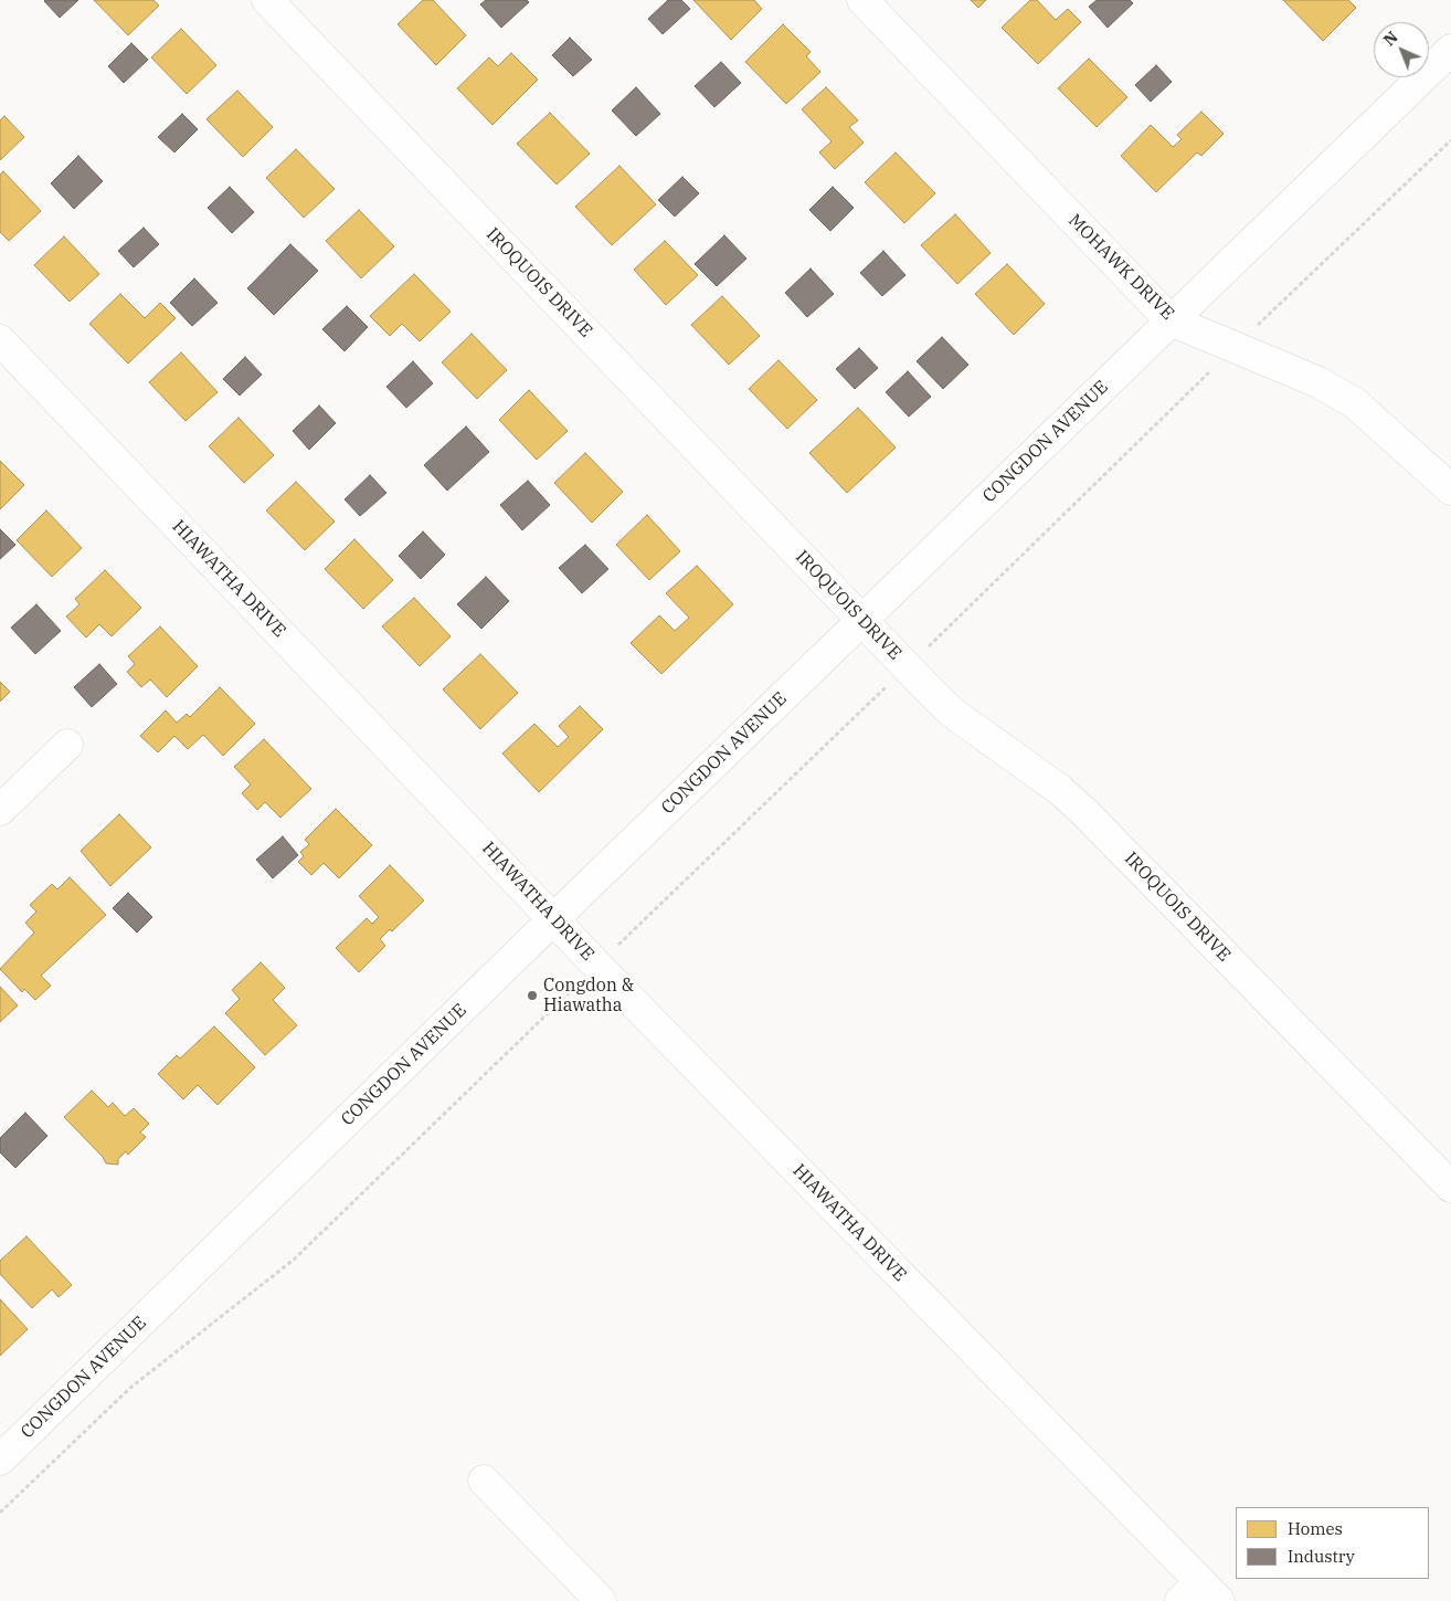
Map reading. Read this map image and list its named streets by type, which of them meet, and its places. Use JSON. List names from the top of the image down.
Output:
{
  "streets": {
    "street": [
      "MOHAWK DRIVE",
      "IROQUOIS DRIVE",
      "CONGDON AVENUE",
      "HIAWATHA DRIVE"
    ]
  },
  "crossings": [
    ["MOHAWK DRIVE", "CONGDON AVENUE"],
    ["IROQUOIS DRIVE", "CONGDON AVENUE"],
    ["CONGDON AVENUE", "HIAWATHA DRIVE"]
  ],
  "places": ["Congdon & Hiawatha"],
  "legend": ["Homes", "Industry"],
  "north": "top left"
}
